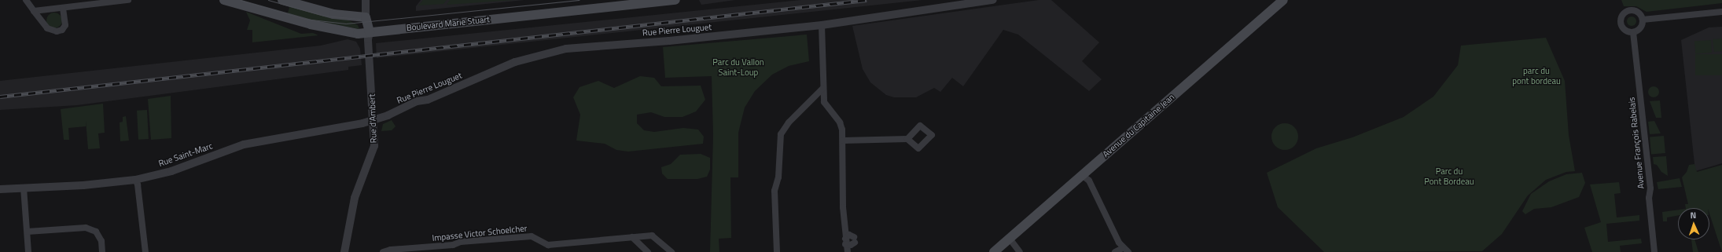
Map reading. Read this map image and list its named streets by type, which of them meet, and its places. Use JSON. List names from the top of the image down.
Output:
{
  "streets": {
    "main road": ["Boulevard Marie Stuart", "Rue d'Ambert", "Avenue du Capitaine Jean"],
    "street": [
      "Rue Pierre Louguet",
      "Avenue François Rabelais",
      "Rue Saint-Marc",
      "Impasse Victor Schoelcher"
    ]
  },
  "crossings": [
    ["Boulevard Marie Stuart", "Rue d'Ambert"],
    ["Rue Pierre Louguet", "Rue d'Ambert"],
    ["Rue Pierre Louguet", "Rue Saint-Marc"],
    ["Rue d'Ambert", "Rue Saint-Marc"]
  ],
  "parks": ["Parc du Vallon Saint-Loup", "parc du pont bordeau", "Parc du Pont Bordeau"],
  "north": "top"
}
